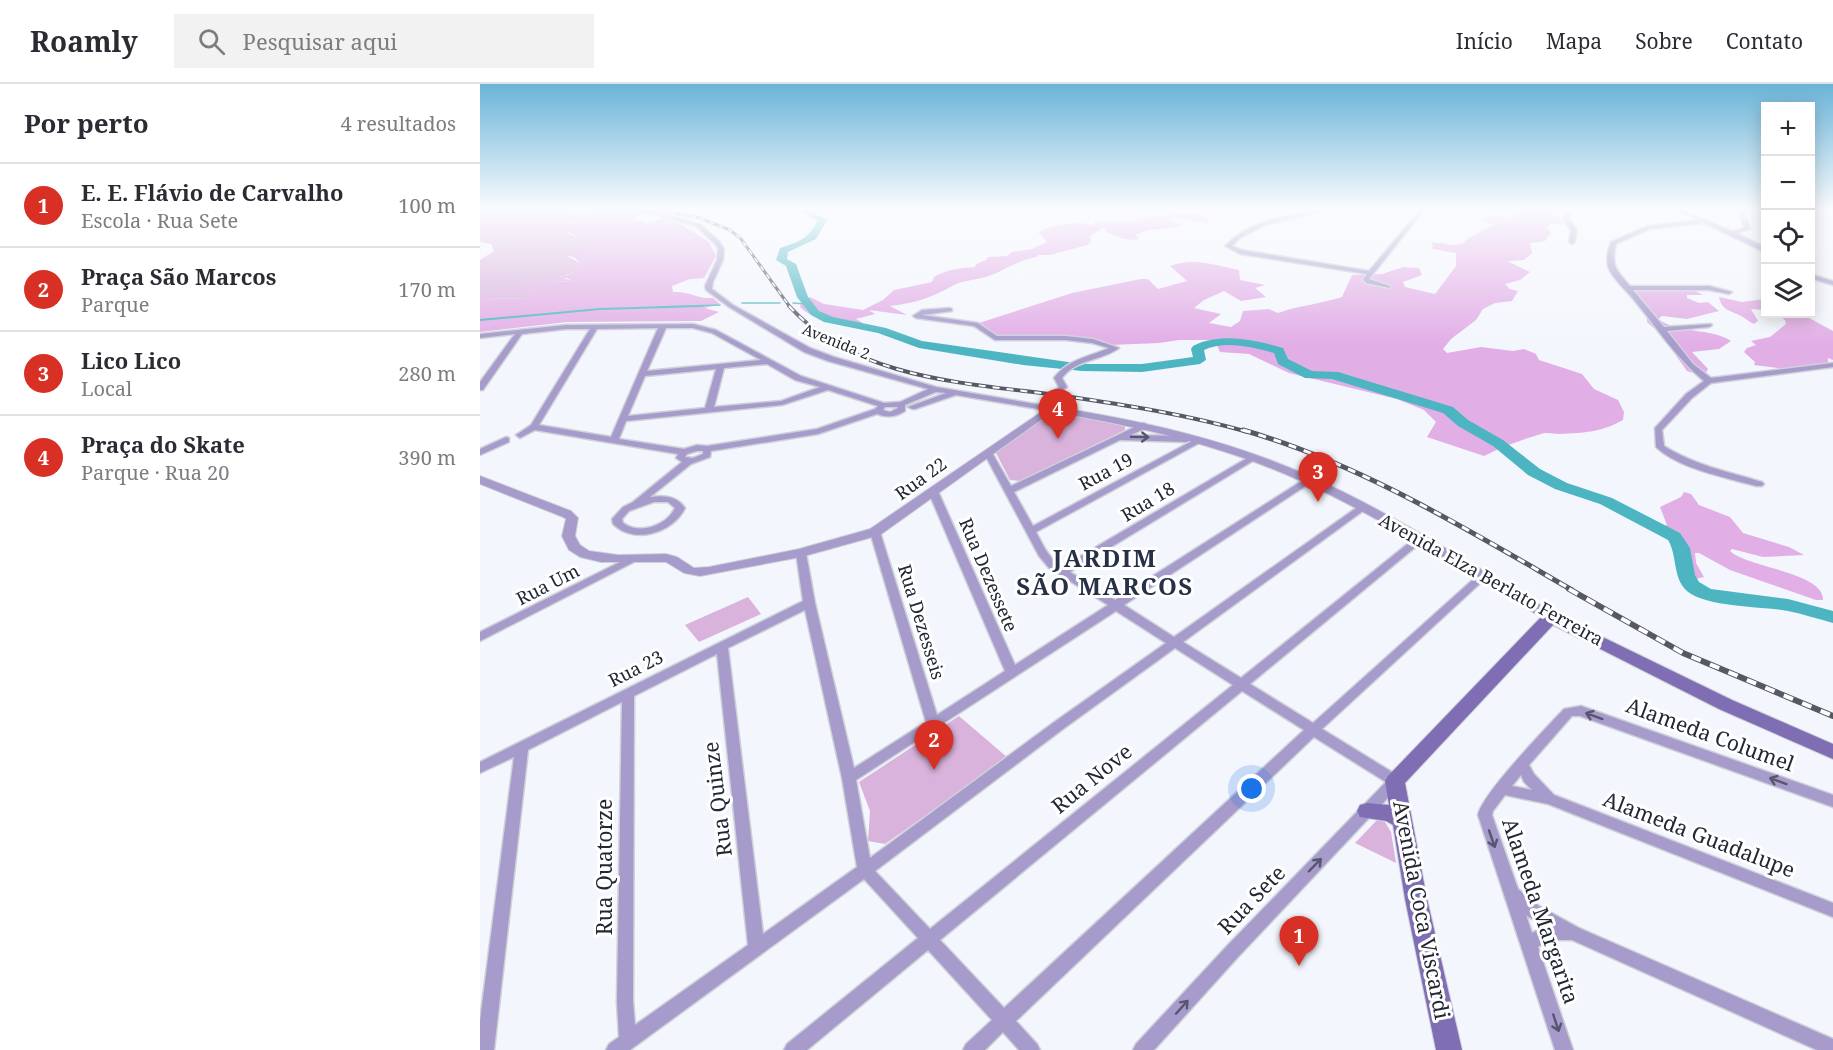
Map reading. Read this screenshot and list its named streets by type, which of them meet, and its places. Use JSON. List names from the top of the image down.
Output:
{
  "streets": {
    "main road": ["Avenida Elza Berlato Ferreira", "Avenida Coca Viscardi"],
    "street": [
      "Avenida 2",
      "Rua 19",
      "Rua 22",
      "Rua 18",
      "Rua Dezessete",
      "Rua Um",
      "Rua Dezesseis",
      "Rua 23",
      "Alameda Columel",
      "Rua Nove",
      "Rua Quinze",
      "Alameda Guadalupe",
      "Rua Quatorze",
      "Rua Sete",
      "Alameda Margarita"
    ]
  },
  "crossings": [
    ["Avenida 2", "Rua 22"],
    ["Avenida 2", "Avenida Elza Berlato Ferreira"],
    ["Rua 19", "Avenida Elza Berlato Ferreira"],
    ["Rua 22", "Rua Dezessete"],
    ["Rua 22", "Rua Um"],
    ["Rua 22", "Rua Dezesseis"],
    ["Rua 18", "Avenida Elza Berlato Ferreira"],
    ["Avenida Elza Berlato Ferreira", "Rua Nove"],
    ["Avenida Elza Berlato Ferreira", "Avenida Coca Viscardi"],
    ["Rua 23", "Rua Quinze"],
    ["Rua 23", "Rua Quatorze"],
    ["Alameda Columel", "Alameda Margarita"],
    ["Alameda Guadalupe", "Alameda Margarita"],
    ["Rua Sete", "Avenida Coca Viscardi"]
  ],
  "one_way": ["Alameda Columel", "Rua Sete", "Alameda Margarita"],
  "districts": ["JARDIM SÃO MARCOS"],
  "page": {
    "header": "Roamly",
    "search": "Pesquisar aqui",
    "nav": [
      "Início",
      "Mapa",
      "Sobre",
      "Contato"
    ],
    "heading": ["Por perto", "4 resultados"],
    "map_buttons": ["+", "−"],
    "list": [
      {
        "mark": "1",
        "name": "E. E. Flávio de Carvalho",
        "note": "Escola · Rua Sete",
        "value": "100 m"
      },
      {
        "mark": "2",
        "name": "Praça São Marcos",
        "note": "Parque",
        "value": "170 m"
      },
      {
        "mark": "3",
        "name": "Lico Lico",
        "note": "Local",
        "value": "280 m"
      },
      {
        "mark": "4",
        "name": "Praça do Skate",
        "note": "Parque · Rua 20",
        "value": "390 m"
      }
    ],
    "pins": [
      "4",
      "3",
      "2",
      "1"
    ]
  }
}
